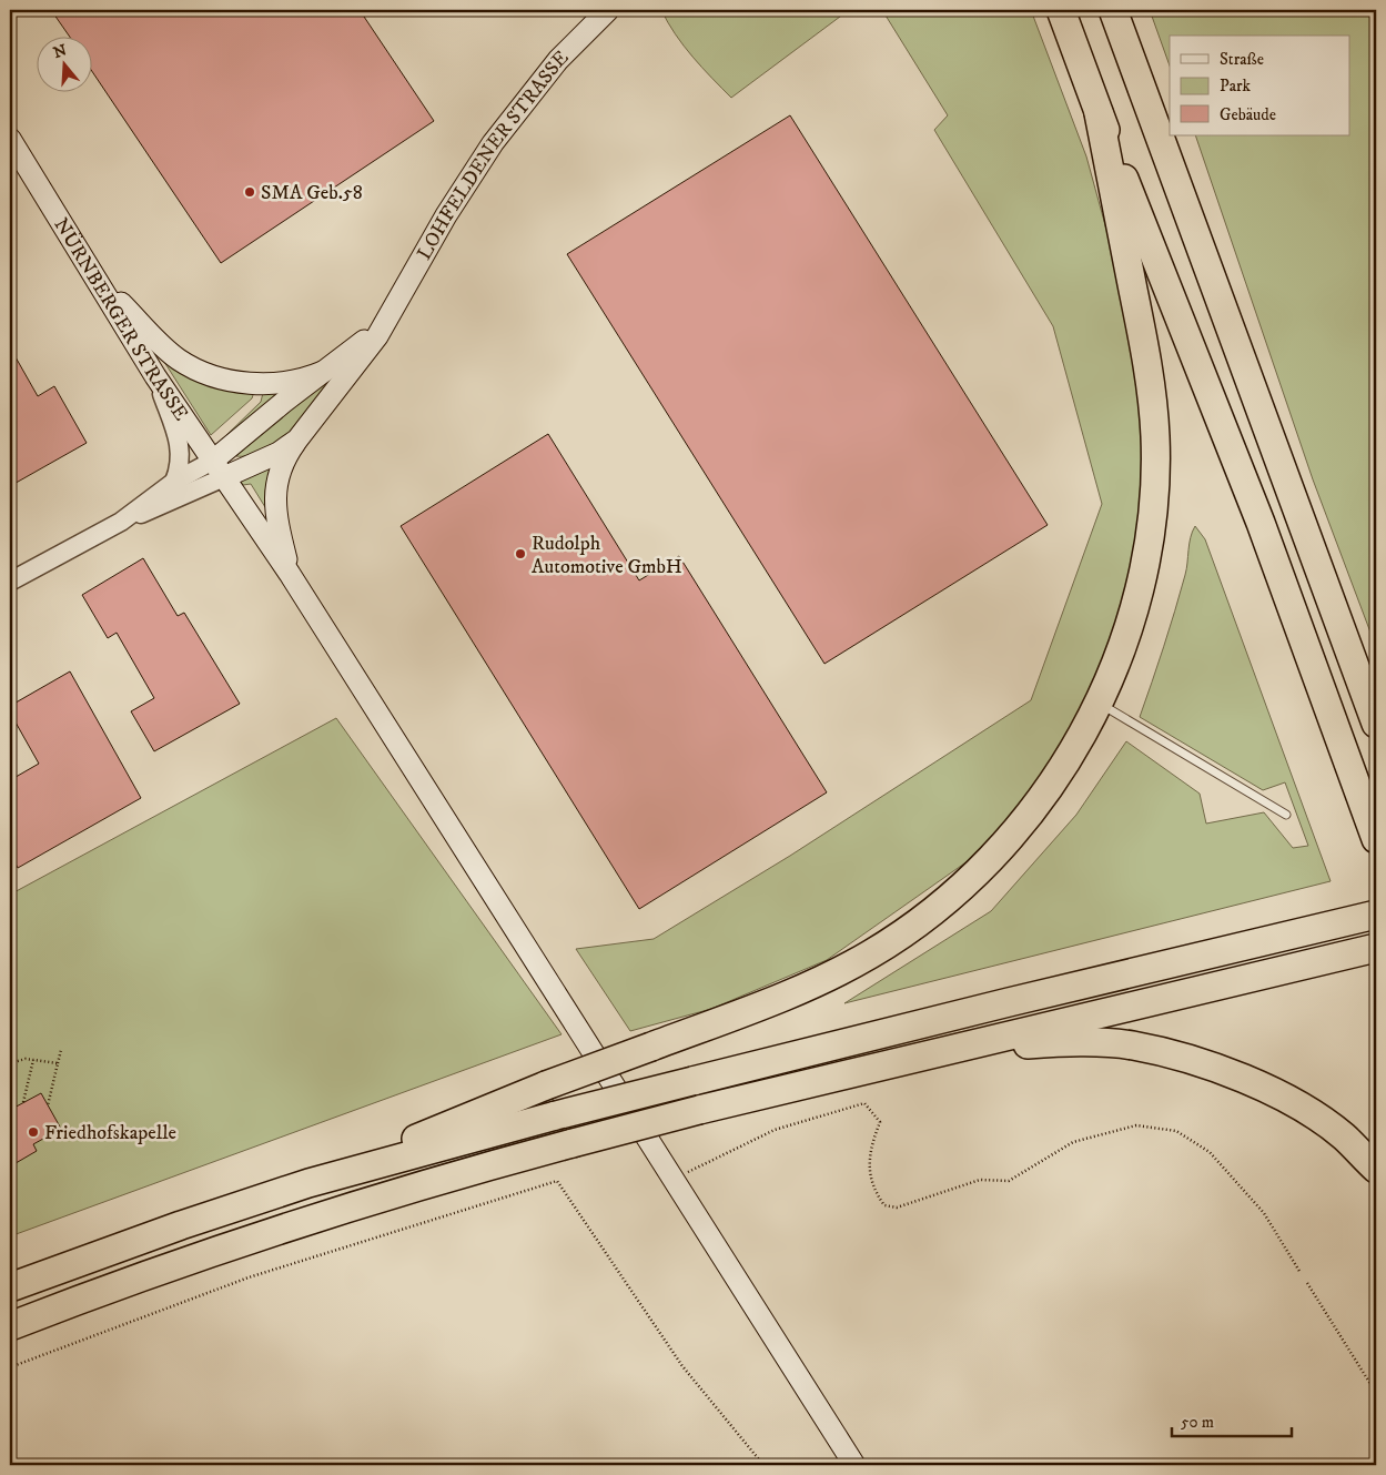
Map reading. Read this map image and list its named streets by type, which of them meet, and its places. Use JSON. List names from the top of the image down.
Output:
{
  "streets": {
    "main road": ["LOHFELDENER STRASSE", "NÜRNBERGER STRASSE"]
  },
  "crossings": [
    ["LOHFELDENER STRASSE", "NÜRNBERGER STRASSE"]
  ],
  "places": ["SMA Geb.58", "Rudolph Automotive GmbH", "Friedhofskapelle"],
  "legend": ["Straße", "Park", "Gebäude"],
  "scale_bar": "50 m",
  "north": "top"
}
